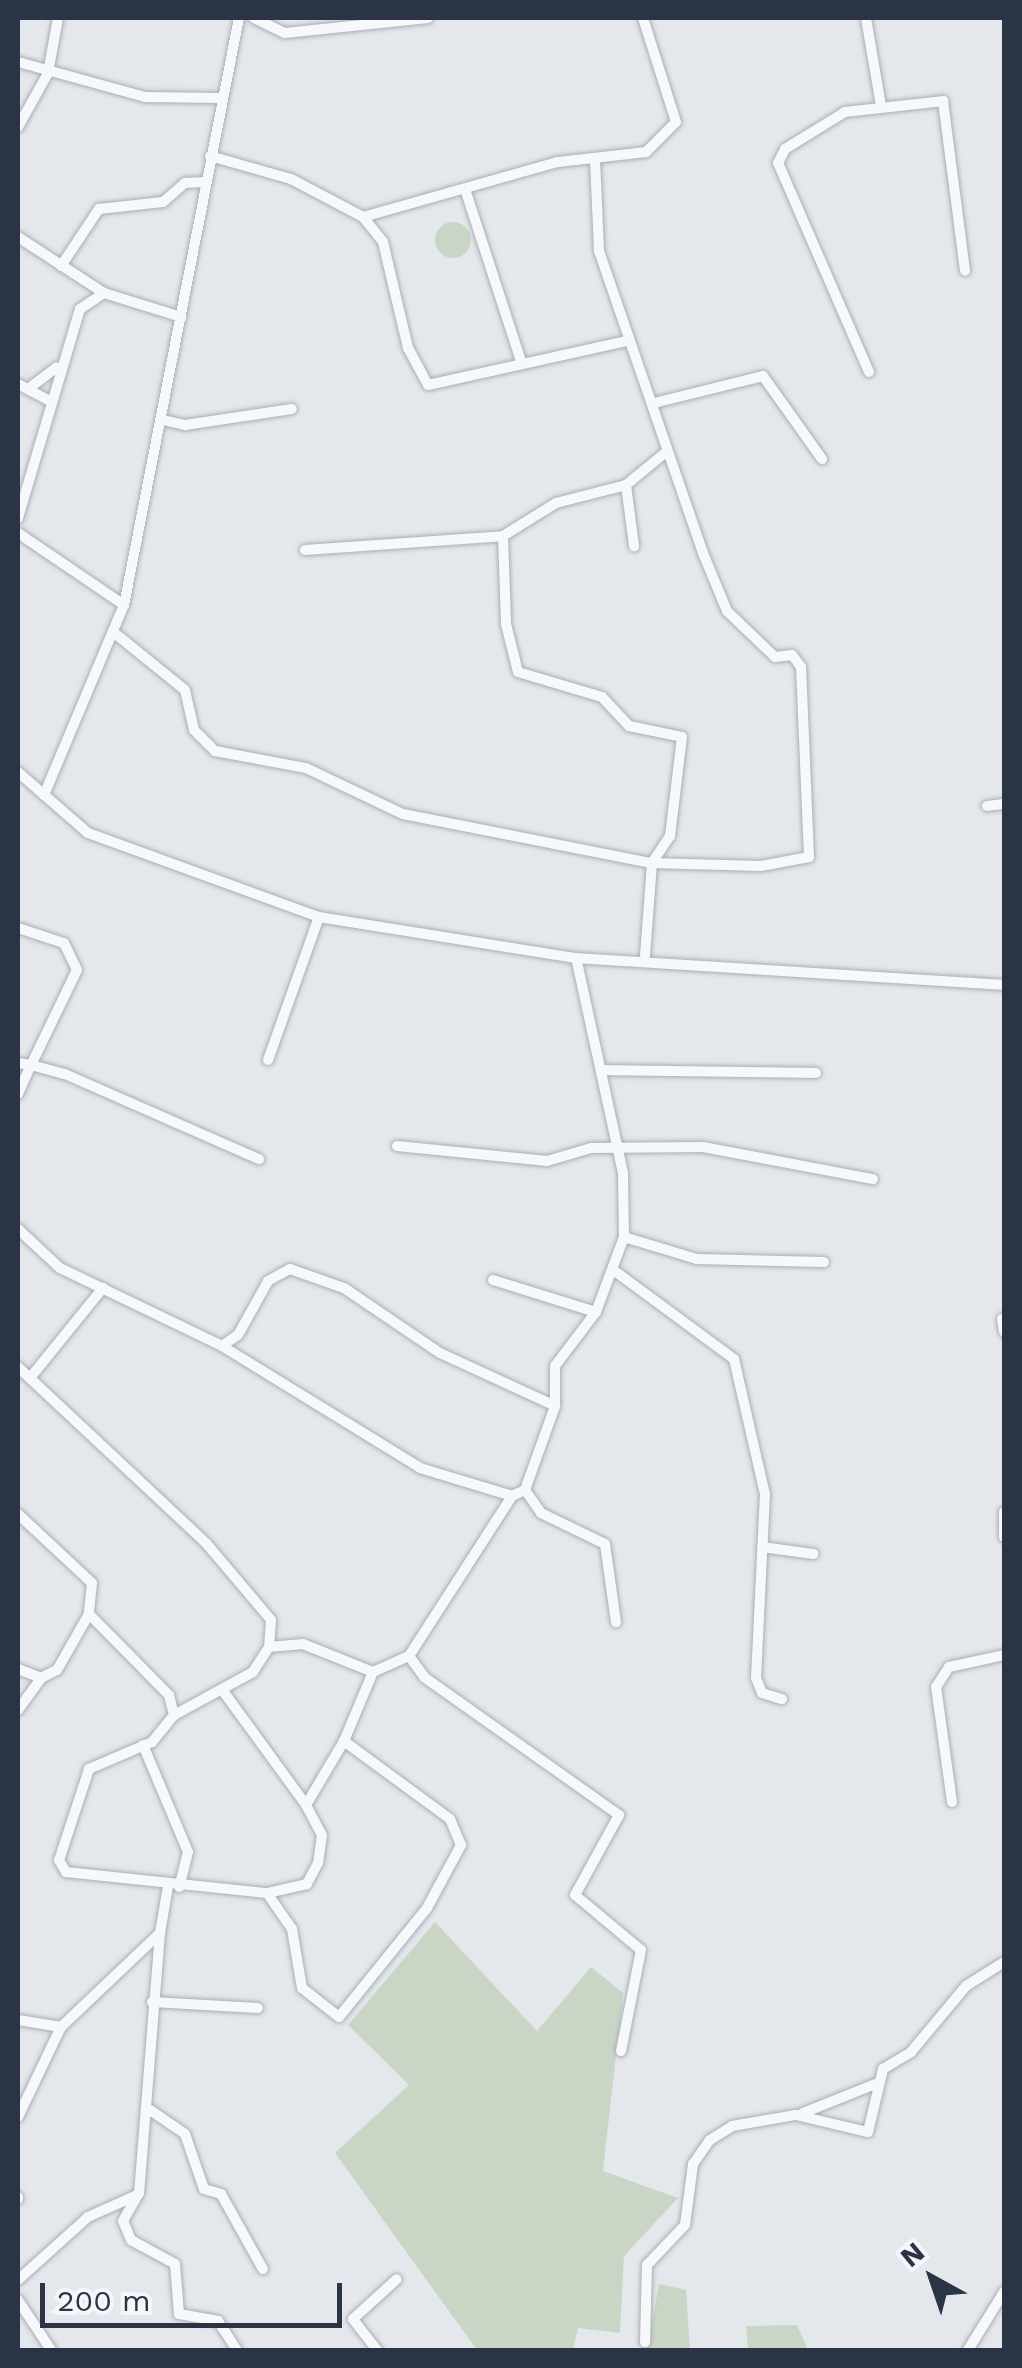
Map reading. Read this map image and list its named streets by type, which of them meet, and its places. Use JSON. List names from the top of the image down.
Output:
{
  "scale_bar": "200 m",
  "north": "top left"
}
